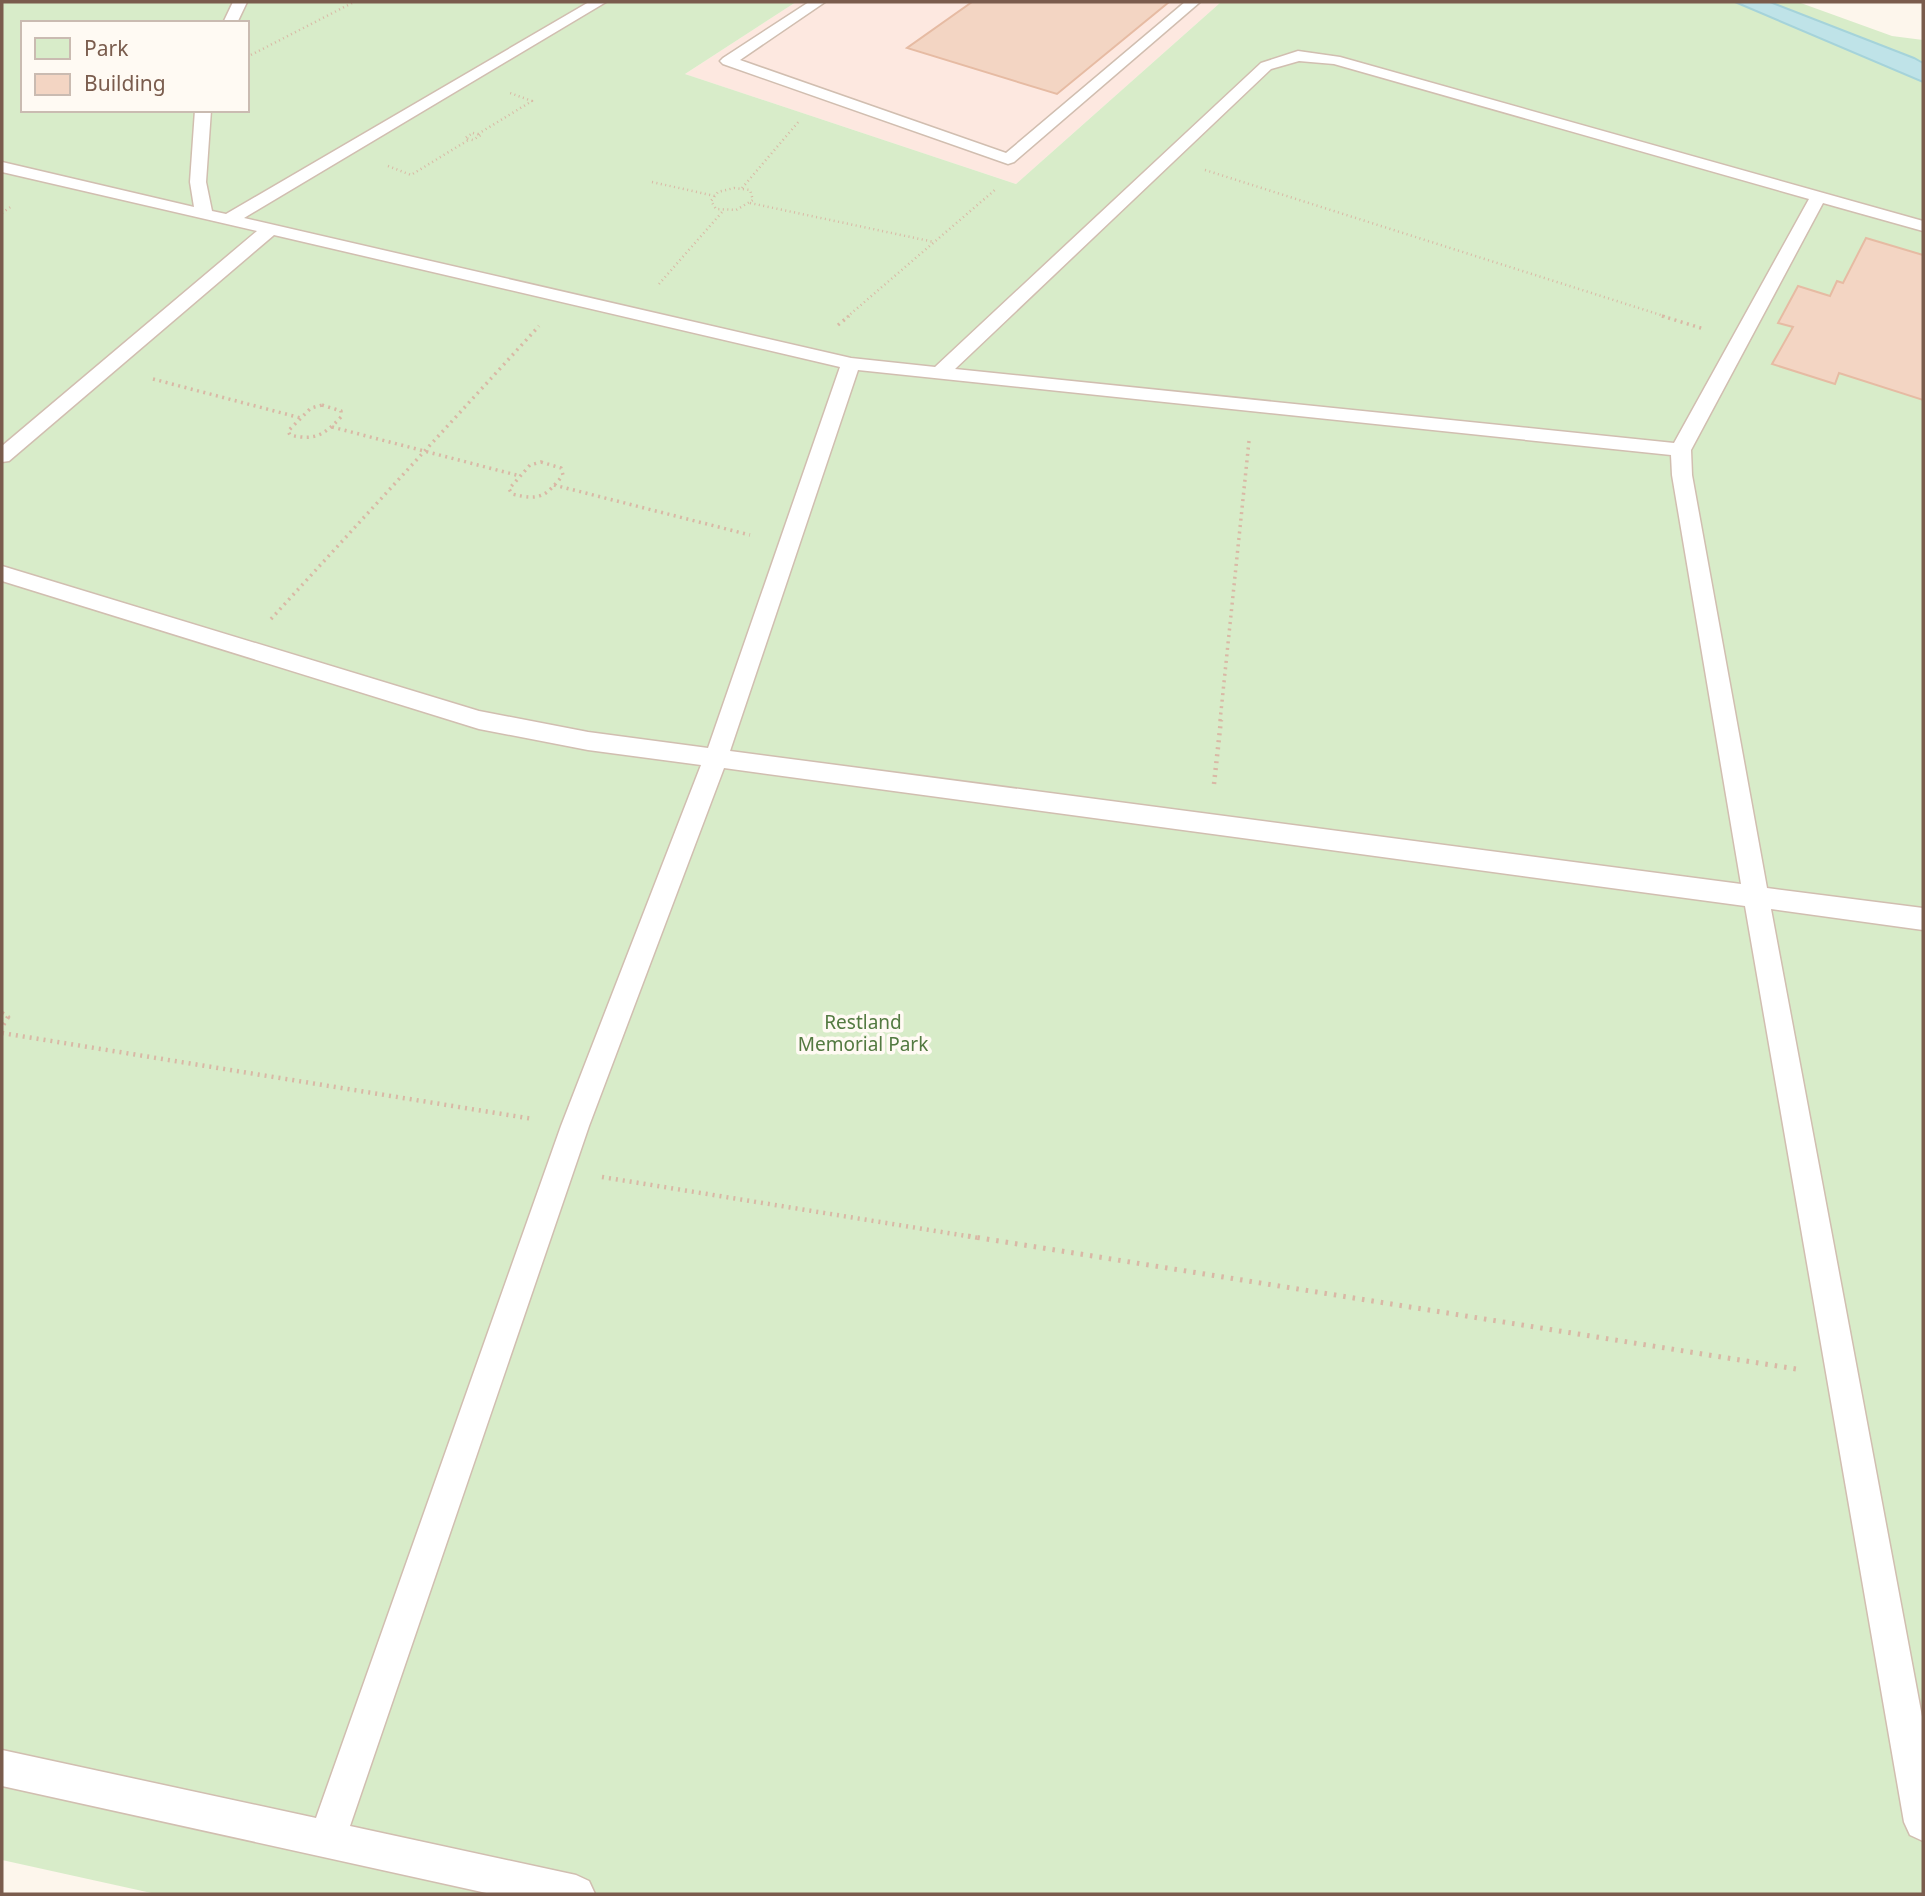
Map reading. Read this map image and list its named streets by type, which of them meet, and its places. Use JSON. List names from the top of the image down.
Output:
{
  "parks": ["Restland Memorial Park"],
  "legend": ["Park", "Building"]
}
